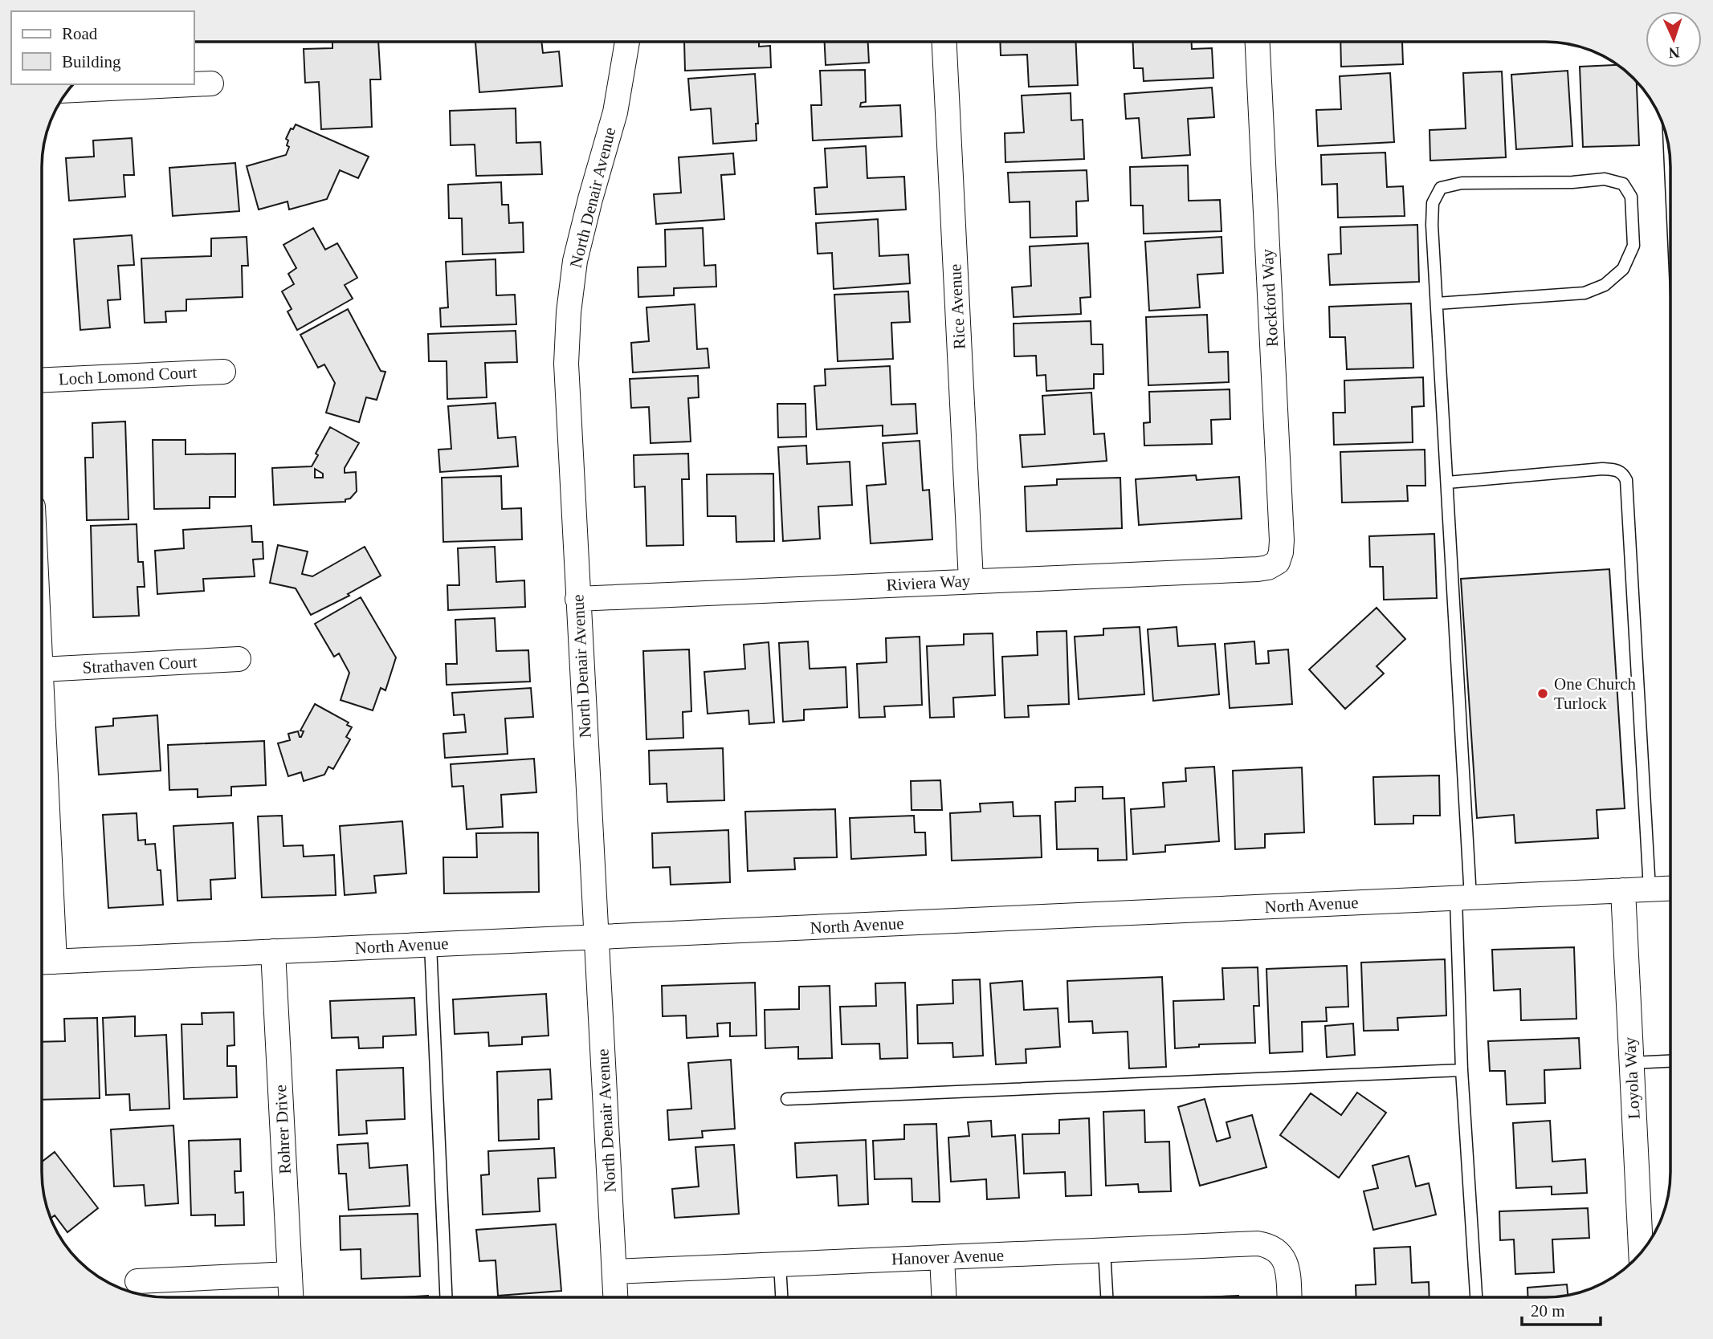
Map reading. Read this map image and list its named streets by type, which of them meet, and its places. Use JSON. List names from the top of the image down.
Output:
{
  "streets": {
    "street": [
      "North Denair Avenue",
      "Rockford Way",
      "Rice Avenue",
      "Loch Lomond Court",
      "Riviera Way",
      "Strathaven Court",
      "North Avenue",
      "Loyola Way",
      "Rohrer Drive",
      "Hanover Avenue"
    ]
  },
  "crossings": [
    ["North Denair Avenue", "Riviera Way"],
    ["North Denair Avenue", "North Avenue"],
    ["North Denair Avenue", "Hanover Avenue"],
    ["Rockford Way", "Riviera Way"],
    ["Rice Avenue", "Riviera Way"],
    ["North Avenue", "Loyola Way"],
    ["North Avenue", "Rohrer Drive"]
  ],
  "places": ["One Church Turlock"],
  "legend": ["Road", "Building"],
  "scale_bar": "20 m",
  "north": "bottom"
}
